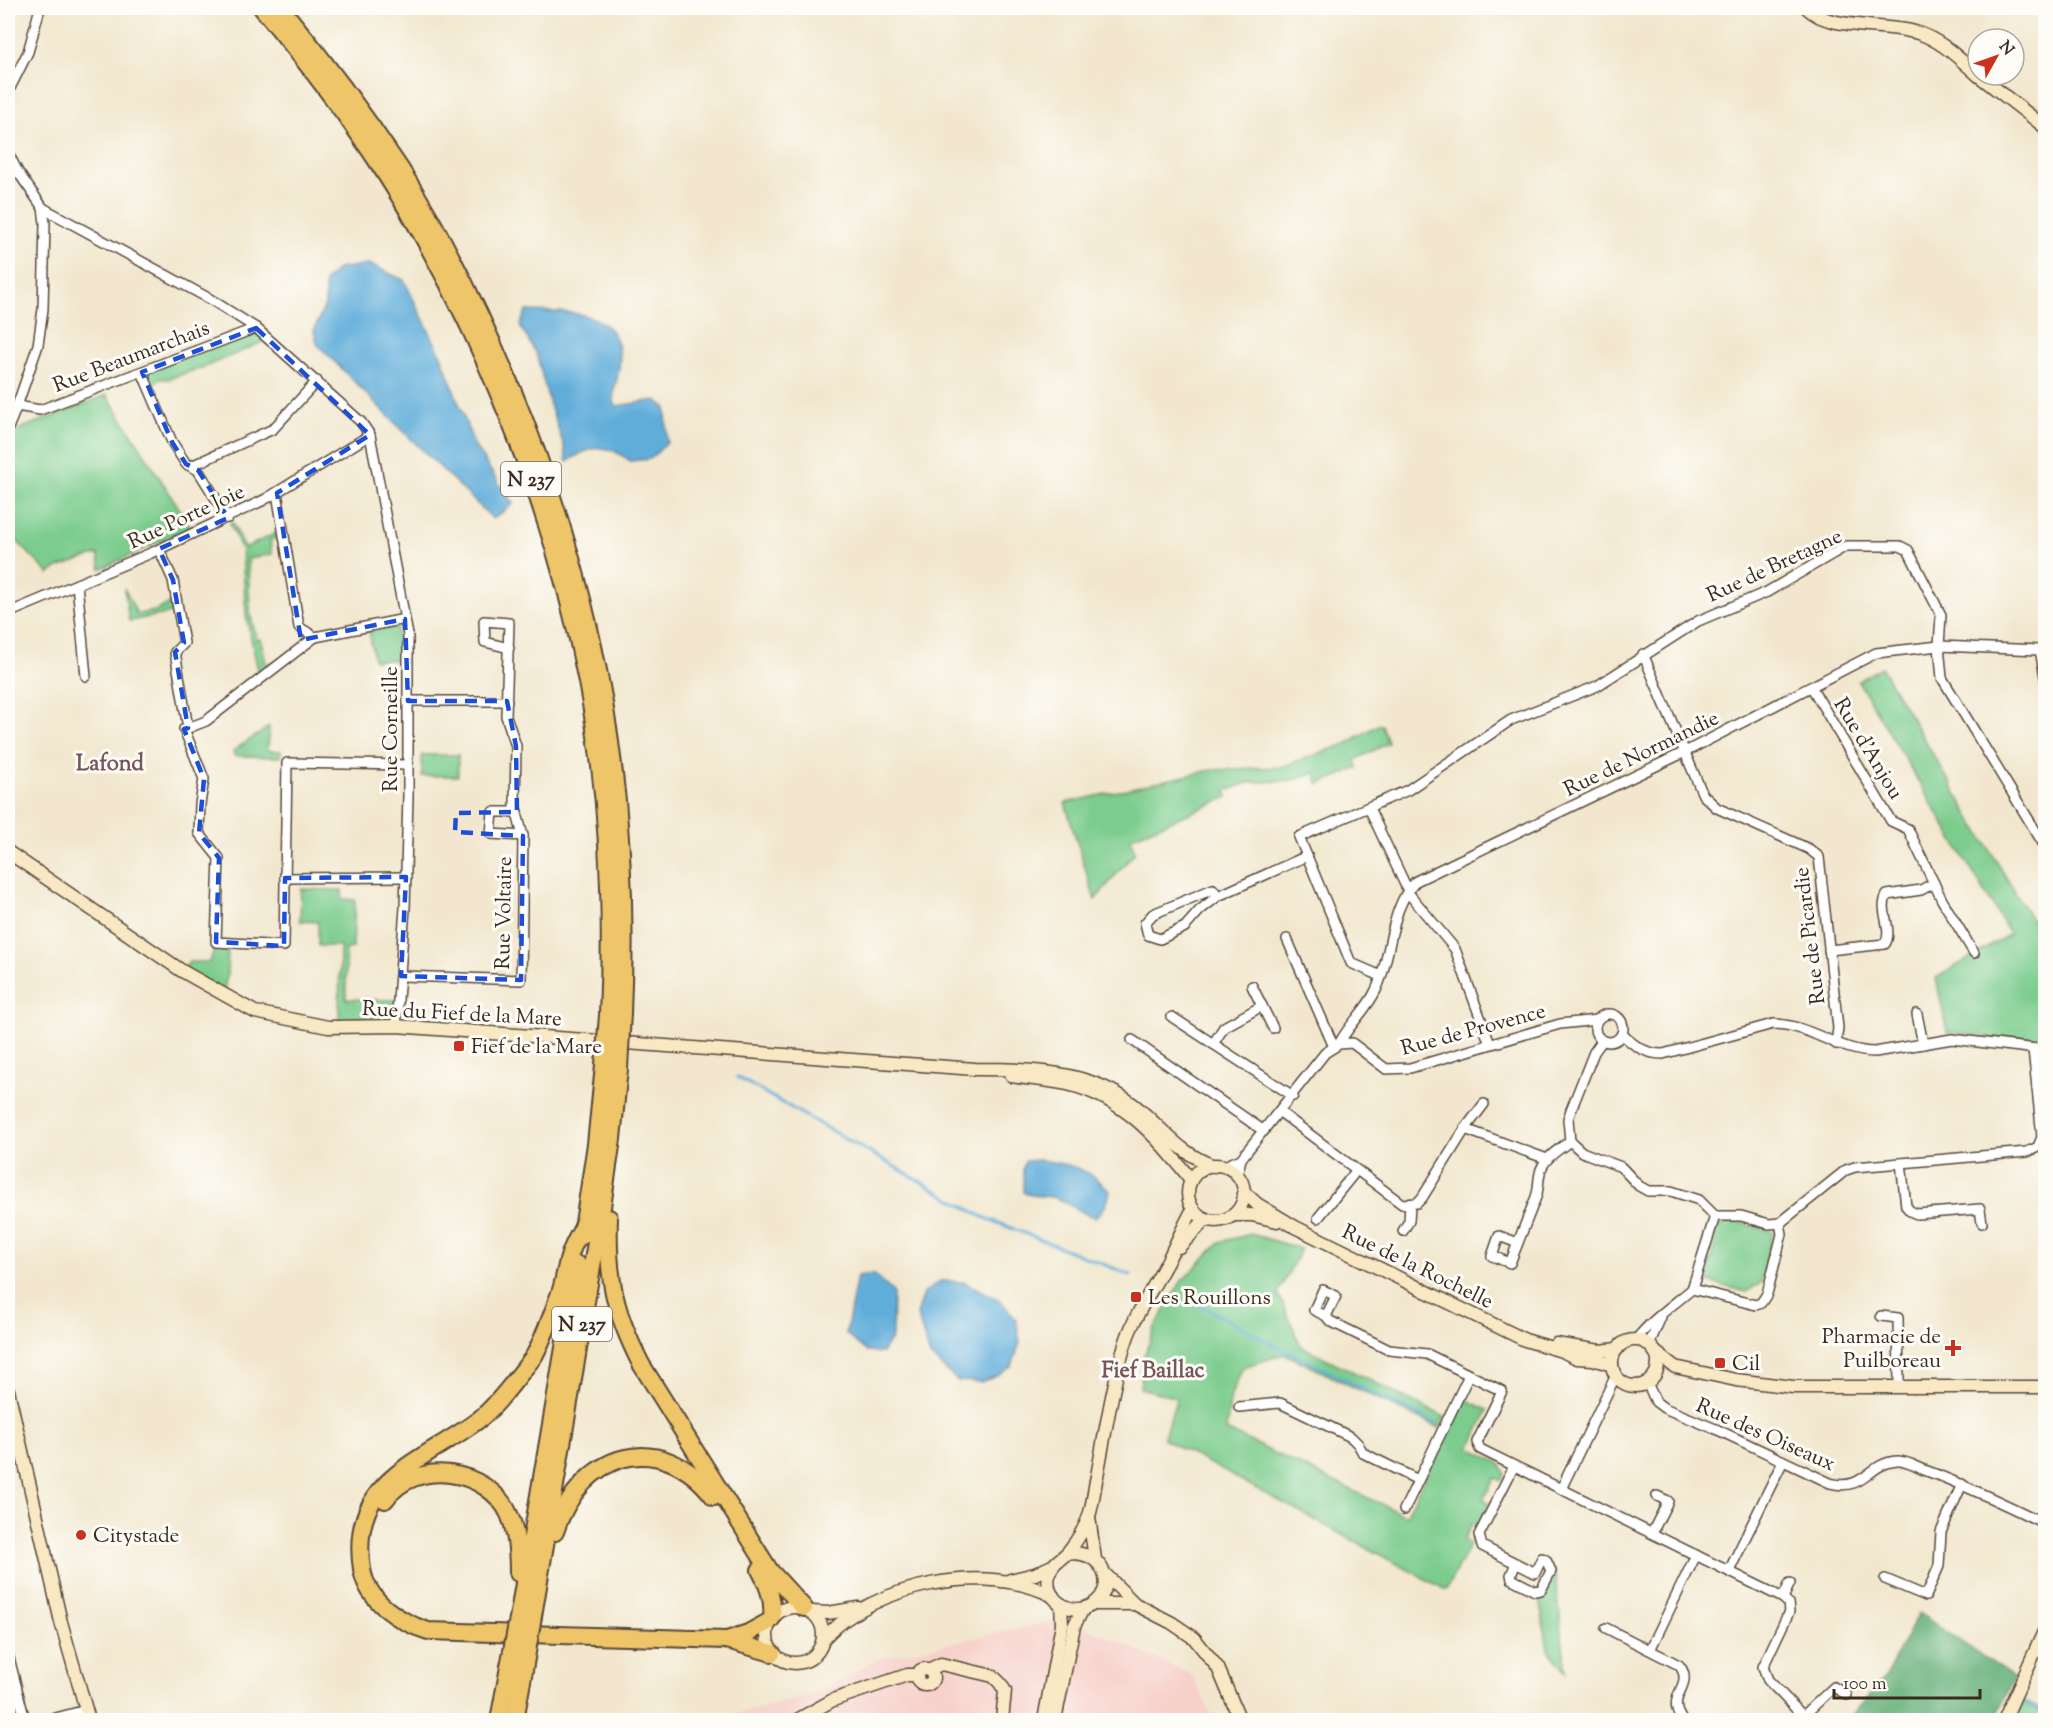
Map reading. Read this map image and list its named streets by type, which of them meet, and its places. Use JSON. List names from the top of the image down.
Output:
{
  "streets": {
    "highway": ["N 237"],
    "main road": ["Rue du Fief de la Mare", "Rue de la Rochelle"],
    "street": [
      "Rue Beaumarchais",
      "Rue Porte Joie",
      "Rue de Bretagne",
      "Rue Corneille",
      "Rue d'Anjou",
      "Rue de Normandie",
      "Rue Voltaire",
      "Rue de Picardie",
      "Rue de Provence",
      "Rue des Oiseaux"
    ]
  },
  "crossings": [
    ["Rue Porte Joie", "Rue Corneille"],
    ["Rue de Bretagne", "Rue de Normandie"],
    ["Rue de Bretagne", "Rue de Picardie"],
    ["Rue Corneille", "Rue Voltaire"],
    ["Rue Corneille", "Rue du Fief de la Mare"],
    ["Rue d'Anjou", "Rue de Normandie"],
    ["Rue de Normandie", "Rue de Picardie"],
    ["Rue du Fief de la Mare", "Rue de la Rochelle"],
    ["Rue de la Rochelle", "Rue des Oiseaux"]
  ],
  "districts": ["Lafond", "Fief Baillac"],
  "places": {
    "transit": ["Fief de la Mare", "Les Rouillons", "Cil"],
    "health": ["Pharmacie de Puilboreau"],
    "other": ["Citystade"]
  },
  "scale_bar": "100 m",
  "north": "top right"
}
